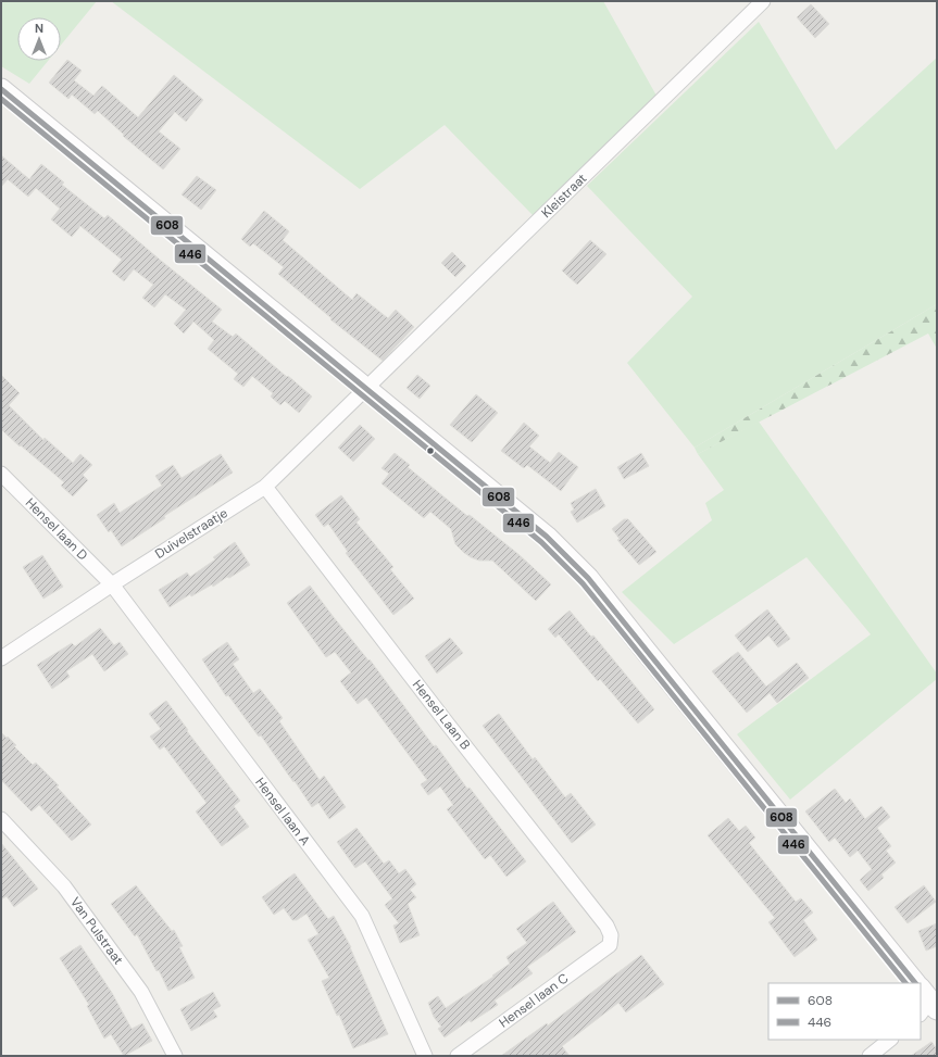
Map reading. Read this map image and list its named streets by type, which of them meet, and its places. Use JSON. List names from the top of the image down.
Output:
{
  "streets": {
    "street": [
      "Kleistraat",
      "Hensel laan D",
      "Duivelstraatje",
      "Hensel Laan B",
      "Hensel laan A",
      "Van Pulstraat",
      "Hensel laan C"
    ]
  },
  "crossings": [
    ["Kleistraat", "Duivelstraatje"],
    ["Hensel laan D", "Duivelstraatje"],
    ["Hensel laan D", "Hensel laan A"],
    ["Duivelstraatje", "Hensel Laan B"],
    ["Duivelstraatje", "Hensel laan A"],
    ["Hensel Laan B", "Hensel laan C"]
  ],
  "lines": ["transit line 608", "transit line 446"],
  "legend": ["608", "446"],
  "north": "top"
}
